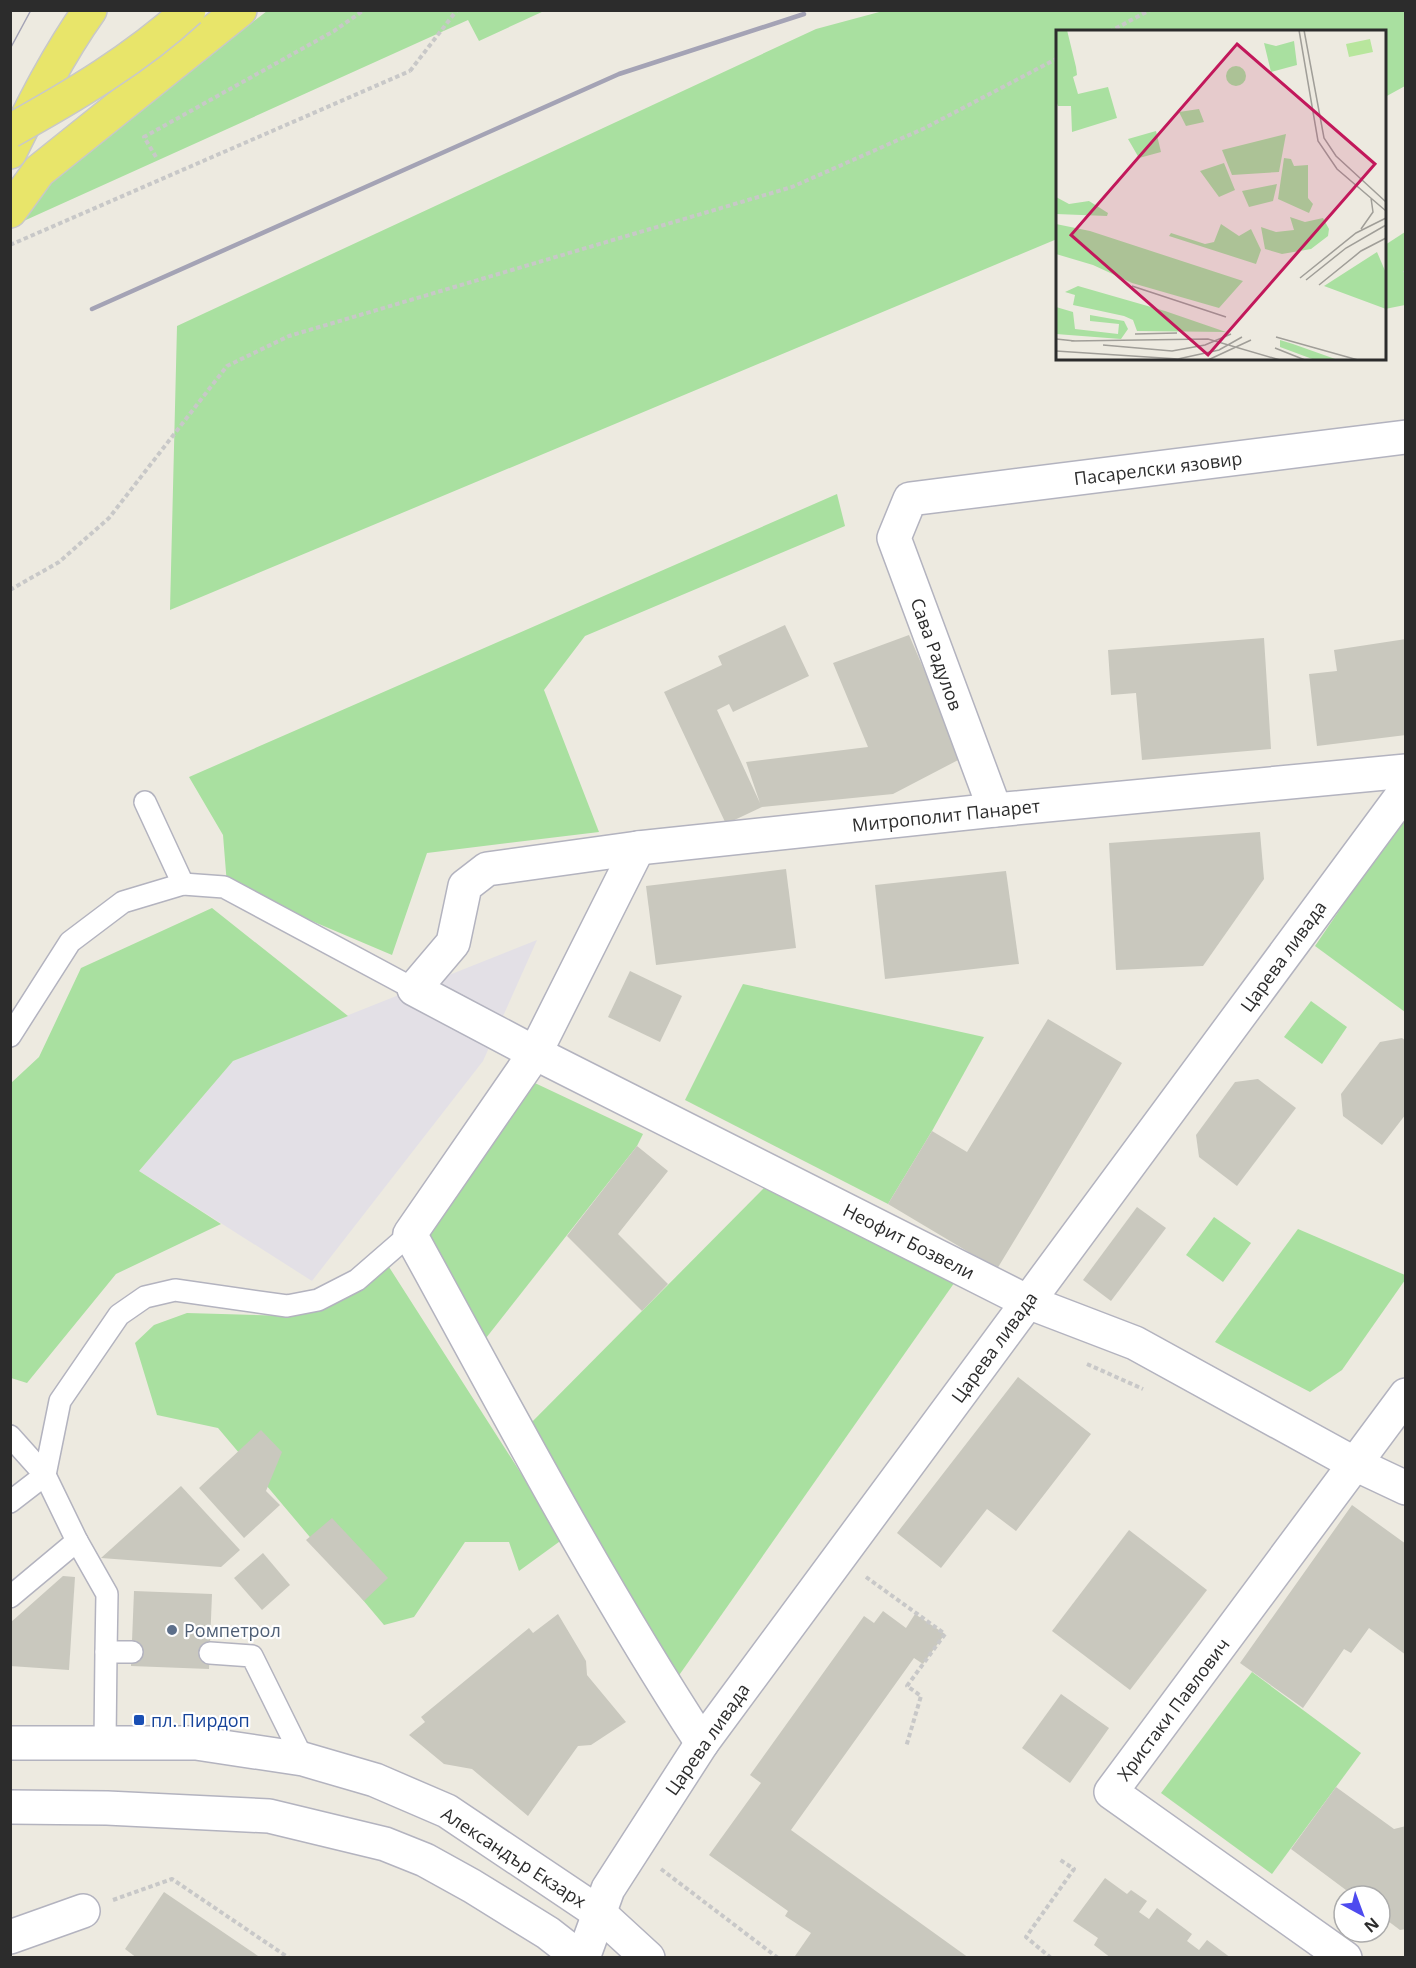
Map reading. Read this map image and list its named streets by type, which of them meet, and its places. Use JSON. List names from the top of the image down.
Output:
{
  "streets": {
    "street": [
      "Пасарелски язовир",
      "Сава Радулов",
      "Митрополит Панарет",
      "Царева ливада",
      "Неофит Бозвели",
      "Христаки Павлович",
      "Александър Екзарх"
    ]
  },
  "crossings": [
    ["Пасарелски язовир", "Сава Радулов"],
    ["Сава Радулов", "Митрополит Панарет"],
    ["Митрополит Панарет", "Неофит Бозвели"],
    ["Царева ливада", "Неофит Бозвели"],
    ["Царева ливада", "Александър Екзарх"],
    ["Неофит Бозвели", "Христаки Павлович"]
  ],
  "places": {
    "other": ["Ромпетрол"],
    "transit": ["пл. Пирдоп"]
  },
  "north": "bottom right"
}
